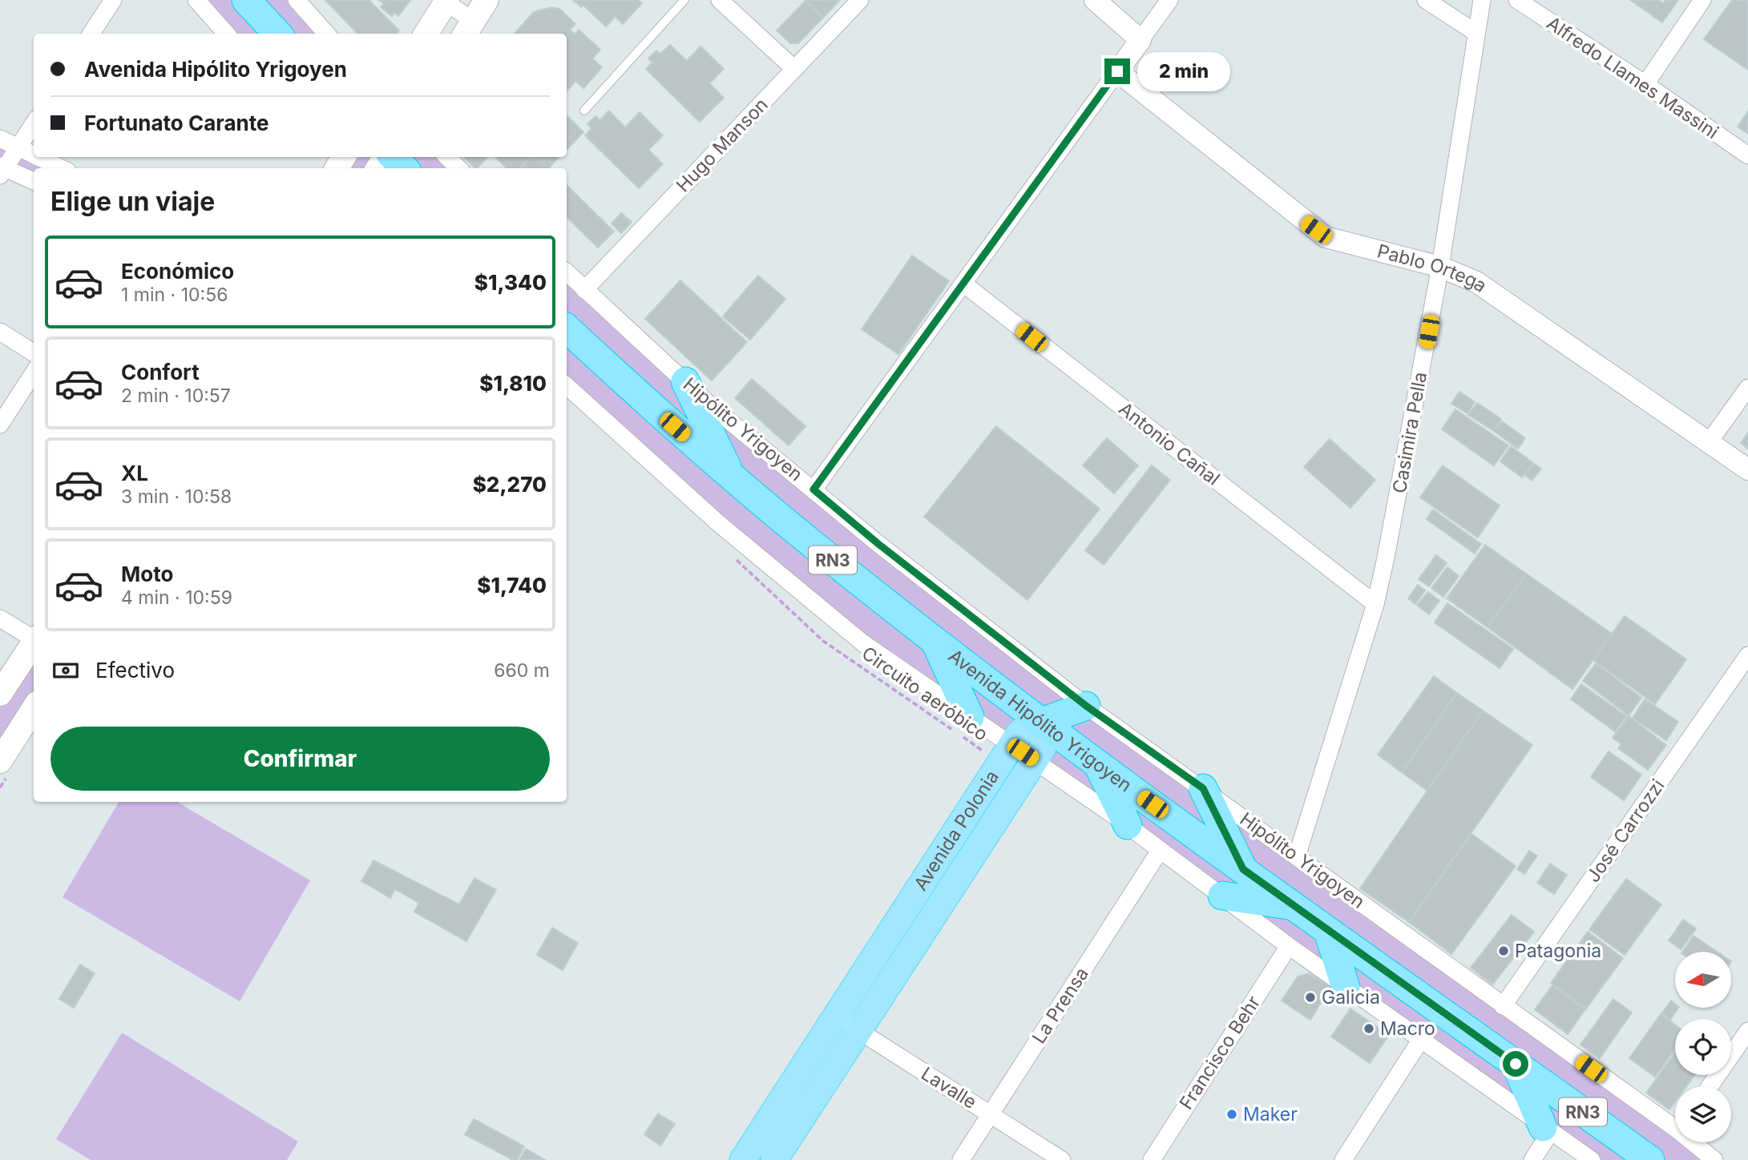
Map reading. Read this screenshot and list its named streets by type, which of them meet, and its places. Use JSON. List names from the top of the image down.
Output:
{
  "streets": {
    "highway": ["RN3", "Avenida Hipólito Yrigoyen"],
    "main road": ["Avenida Polonia"],
    "street": [
      "Alfredo Llames Massini",
      "Hugo Manson",
      "Pablo Ortega",
      "Hipólito Yrigoyen",
      "Casimira Pella",
      "Antonio Cañal",
      "José Carrozzi",
      "La Prensa",
      "Francisco Behr",
      "Lavalle"
    ],
    "path": ["Circuito aeróbico"]
  },
  "crossings": [
    ["Hugo Manson", "Hipólito Yrigoyen"],
    ["Pablo Ortega", "Casimira Pella"],
    ["Hipólito Yrigoyen", "Casimira Pella"],
    ["Hipólito Yrigoyen", "José Carrozzi"],
    ["Casimira Pella", "Antonio Cañal"],
    ["Avenida Hipólito Yrigoyen", "Avenida Polonia"],
    ["Avenida Polonia", "Lavalle"],
    ["La Prensa", "Lavalle"]
  ],
  "places": [
    "Patagonia",
    "Galicia",
    "Macro",
    "Maker"
  ],
  "north": "left",
  "page": {
    "banner": ["Avenida Hipólito Yrigoyen", "Fortunato Carante"],
    "bubble": "2 min",
    "heading": "Elige un viaje",
    "list": [
      {
        "name": "Económico",
        "note": "1 min · 10:56",
        "value": "$1,340"
      },
      {
        "name": "Confort",
        "note": "2 min · 10:57",
        "value": "$1,810"
      },
      {
        "name": "XL",
        "note": "3 min · 10:58",
        "value": "$2,270"
      },
      {
        "name": "Moto",
        "note": "4 min · 10:59",
        "value": "$1,740"
      }
    ],
    "pay": ["Efectivo", "660 m"],
    "buttons": "Confirmar"
  }
}
